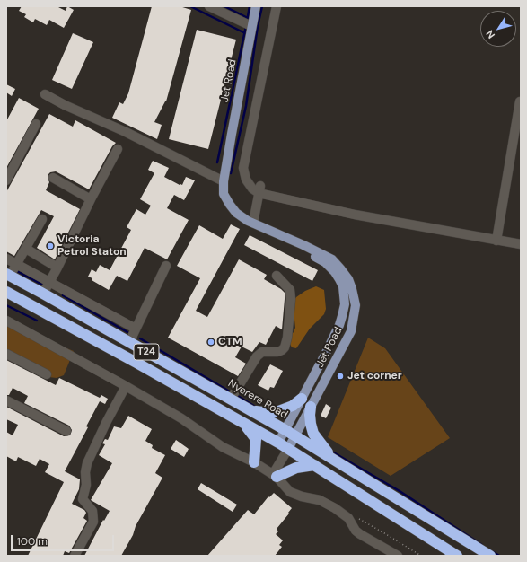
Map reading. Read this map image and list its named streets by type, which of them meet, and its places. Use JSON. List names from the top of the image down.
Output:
{
  "streets": {
    "highway": ["T24", "Nyerere Road"],
    "main road": ["Jet Road"]
  },
  "crossings": [
    ["Jet Road", "T24"],
    ["Jet Road", "Nyerere Road"]
  ],
  "places": ["Victoria Petrol Staton", "CTM", "Jet corner"],
  "scale_bar": "100 m",
  "north": "bottom left"
}
